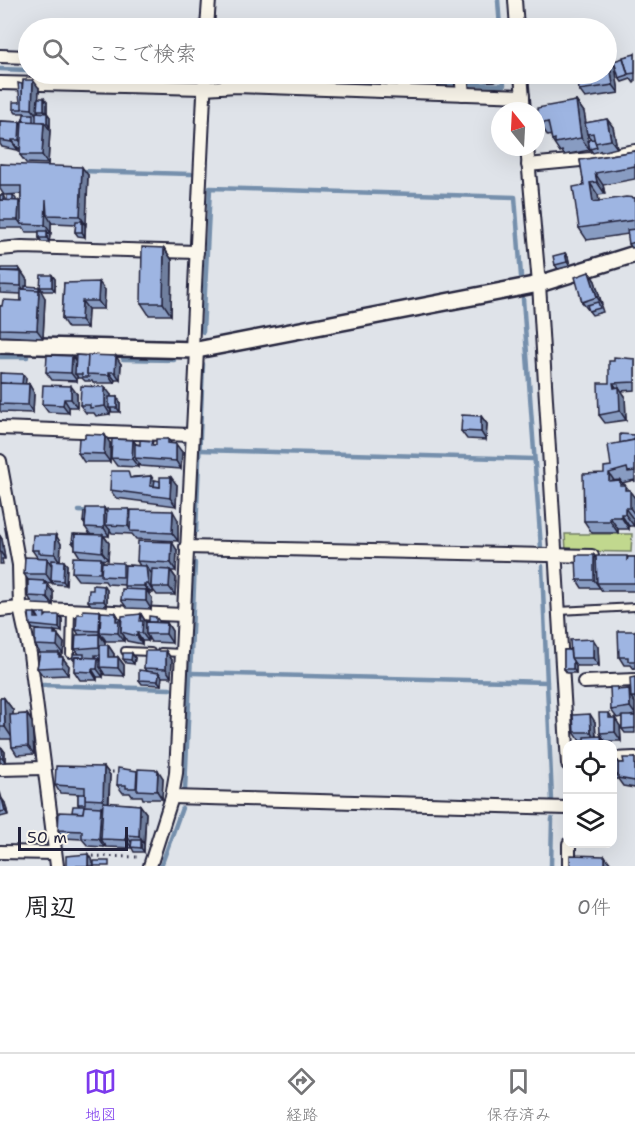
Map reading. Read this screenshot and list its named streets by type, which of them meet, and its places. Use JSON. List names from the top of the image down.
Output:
{
  "scale_bar": "50 m",
  "north": "top",
  "page": {
    "search": "ここで検索",
    "scale": "50 m",
    "heading": ["周辺", "0件"],
    "nav": ["地図", "経路", "保存済み"]
  }
}
